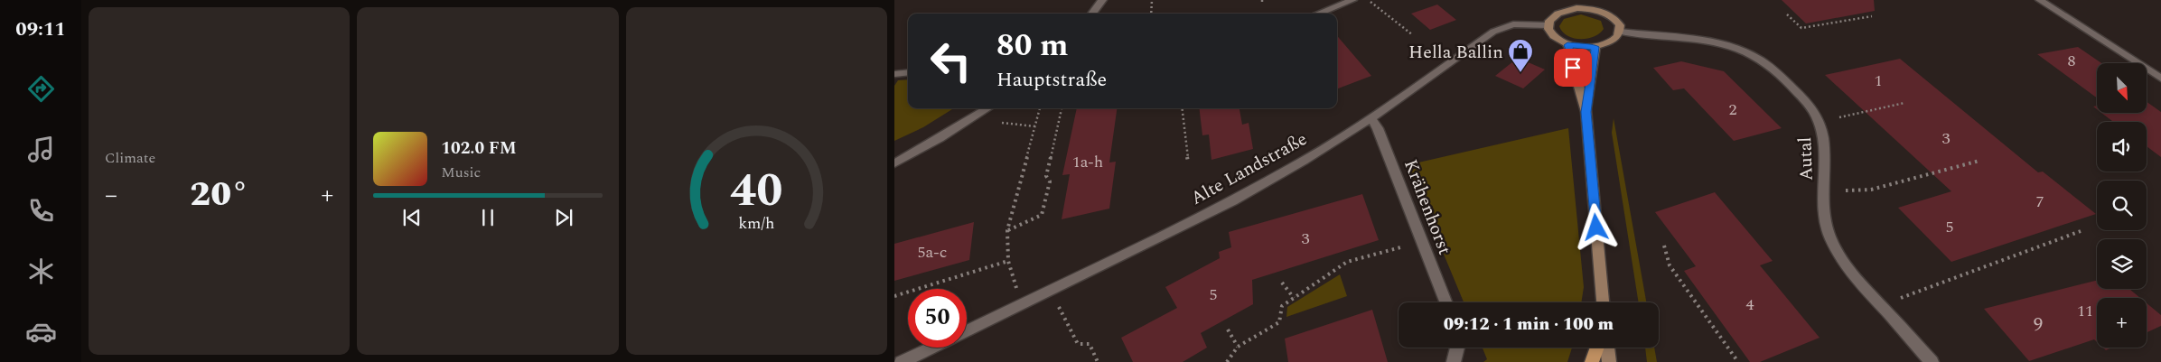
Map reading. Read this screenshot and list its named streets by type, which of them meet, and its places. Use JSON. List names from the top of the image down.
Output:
{
  "streets": {
    "street": ["Autal", "Alte Landstraße", "Krähenhorst"]
  },
  "crossings": [
    ["Autal", "Alte Landstraße"],
    ["Alte Landstraße", "Krähenhorst"]
  ],
  "places": {
    "shop": ["Hella Ballin"]
  },
  "house_numbers": [
    "8",
    "1",
    "2",
    "3",
    "1a-h",
    "7",
    "5",
    "3",
    "5a-c",
    "5",
    "4",
    "11",
    "9"
  ],
  "north": "bottom right",
  "page": {
    "tabs": "09:11",
    "tile": "Climate",
    "turn": ["80 m", "Hauptstraße"],
    "map_buttons": "+",
    "song": ["102.0 FM", "Music"],
    "heat": ["−", "20°", "+"],
    "limit": "50",
    "trip": "09:12 · 1 min · 100 m",
    "gauge": ["40", "km/h"]
  }
}
